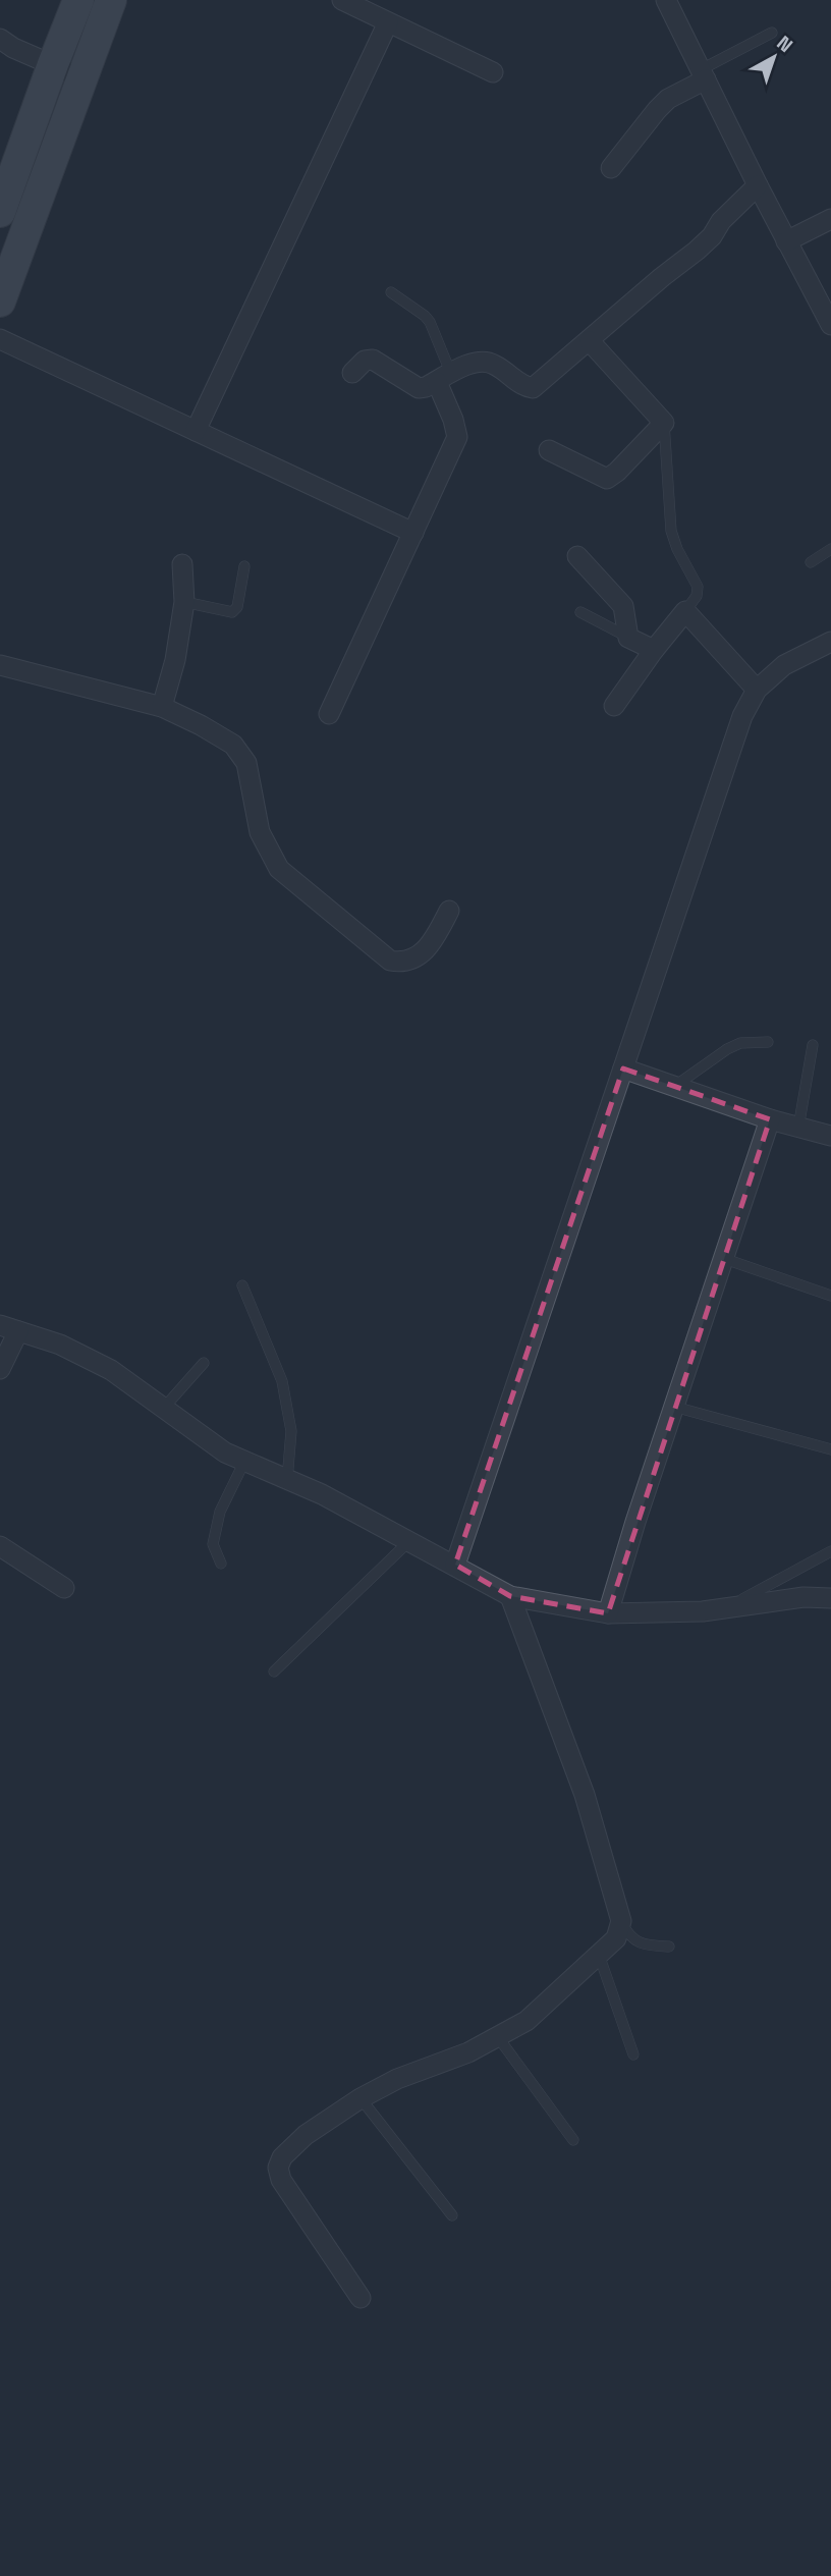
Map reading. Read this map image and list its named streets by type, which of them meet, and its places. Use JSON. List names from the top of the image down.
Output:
{
  "north": "top right"
}
